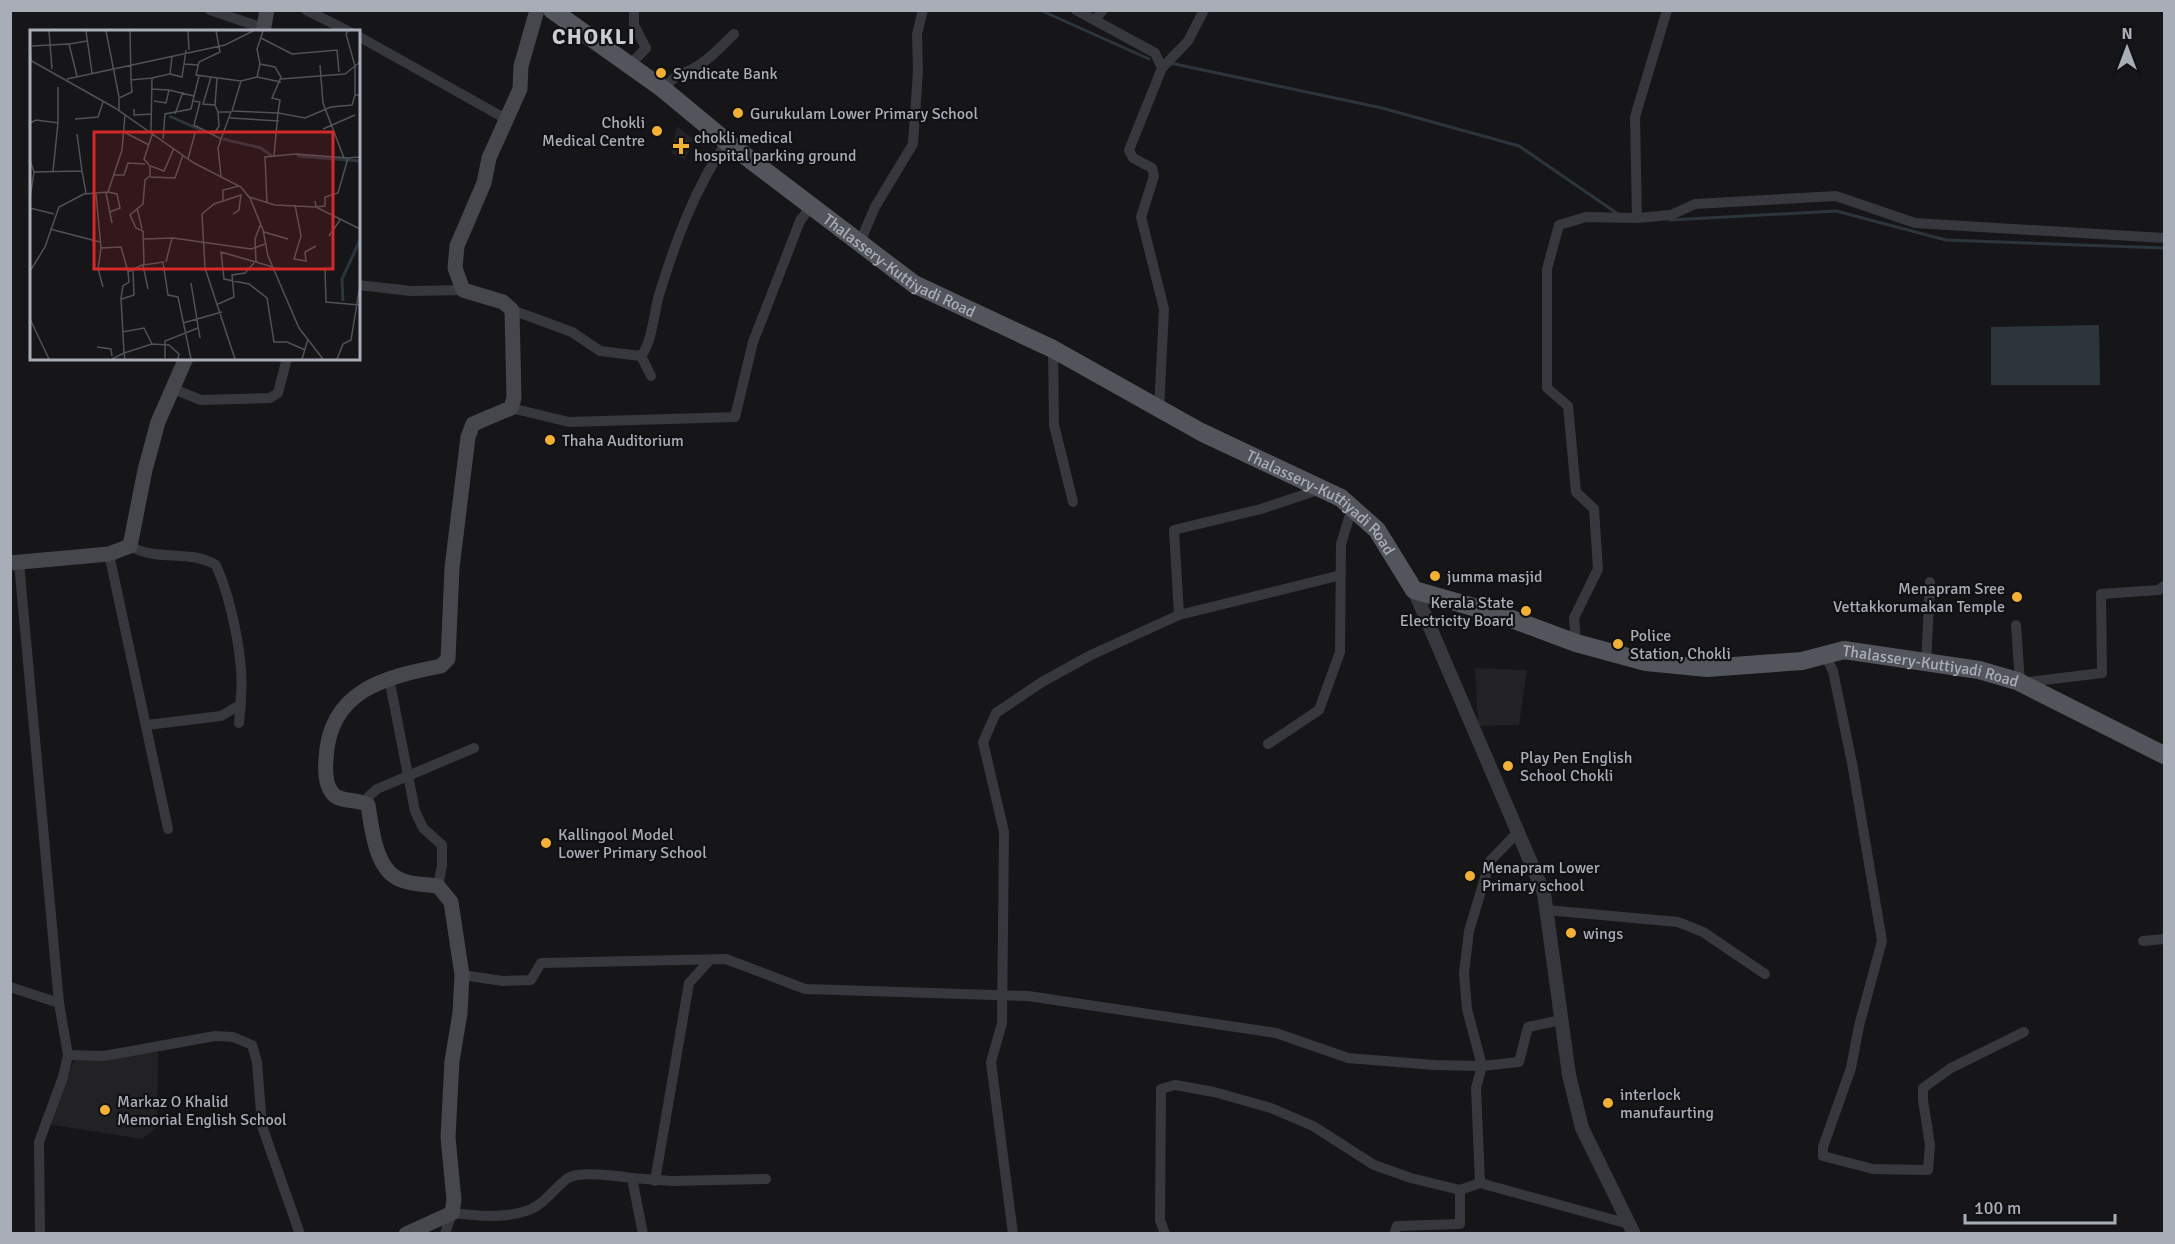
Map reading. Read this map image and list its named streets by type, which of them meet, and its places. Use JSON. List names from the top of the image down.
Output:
{
  "streets": {
    "main road": ["Thalassery-Kuttiyadi Road"]
  },
  "districts": ["CHOKLI"],
  "places": {
    "other": [
      "Syndicate Bank",
      "Gurukulam Lower Primary School",
      "Chokli Medical Centre",
      "Thaha Auditorium",
      "jumma masjid",
      "Menapram Sree Vettakkorumakan Temple",
      "Kerala State Electricity Board",
      "Police Station, Chokli",
      "Play Pen English School Chokli",
      "Kallingool Model Lower Primary School",
      "Menapram Lower Primary school",
      "wings",
      "interlock manufaurting",
      "Markaz O Khalid Memorial English School"
    ],
    "health": ["chokli medical hospital parking ground"]
  },
  "scale_bar": "100 m",
  "north": "top"
}
